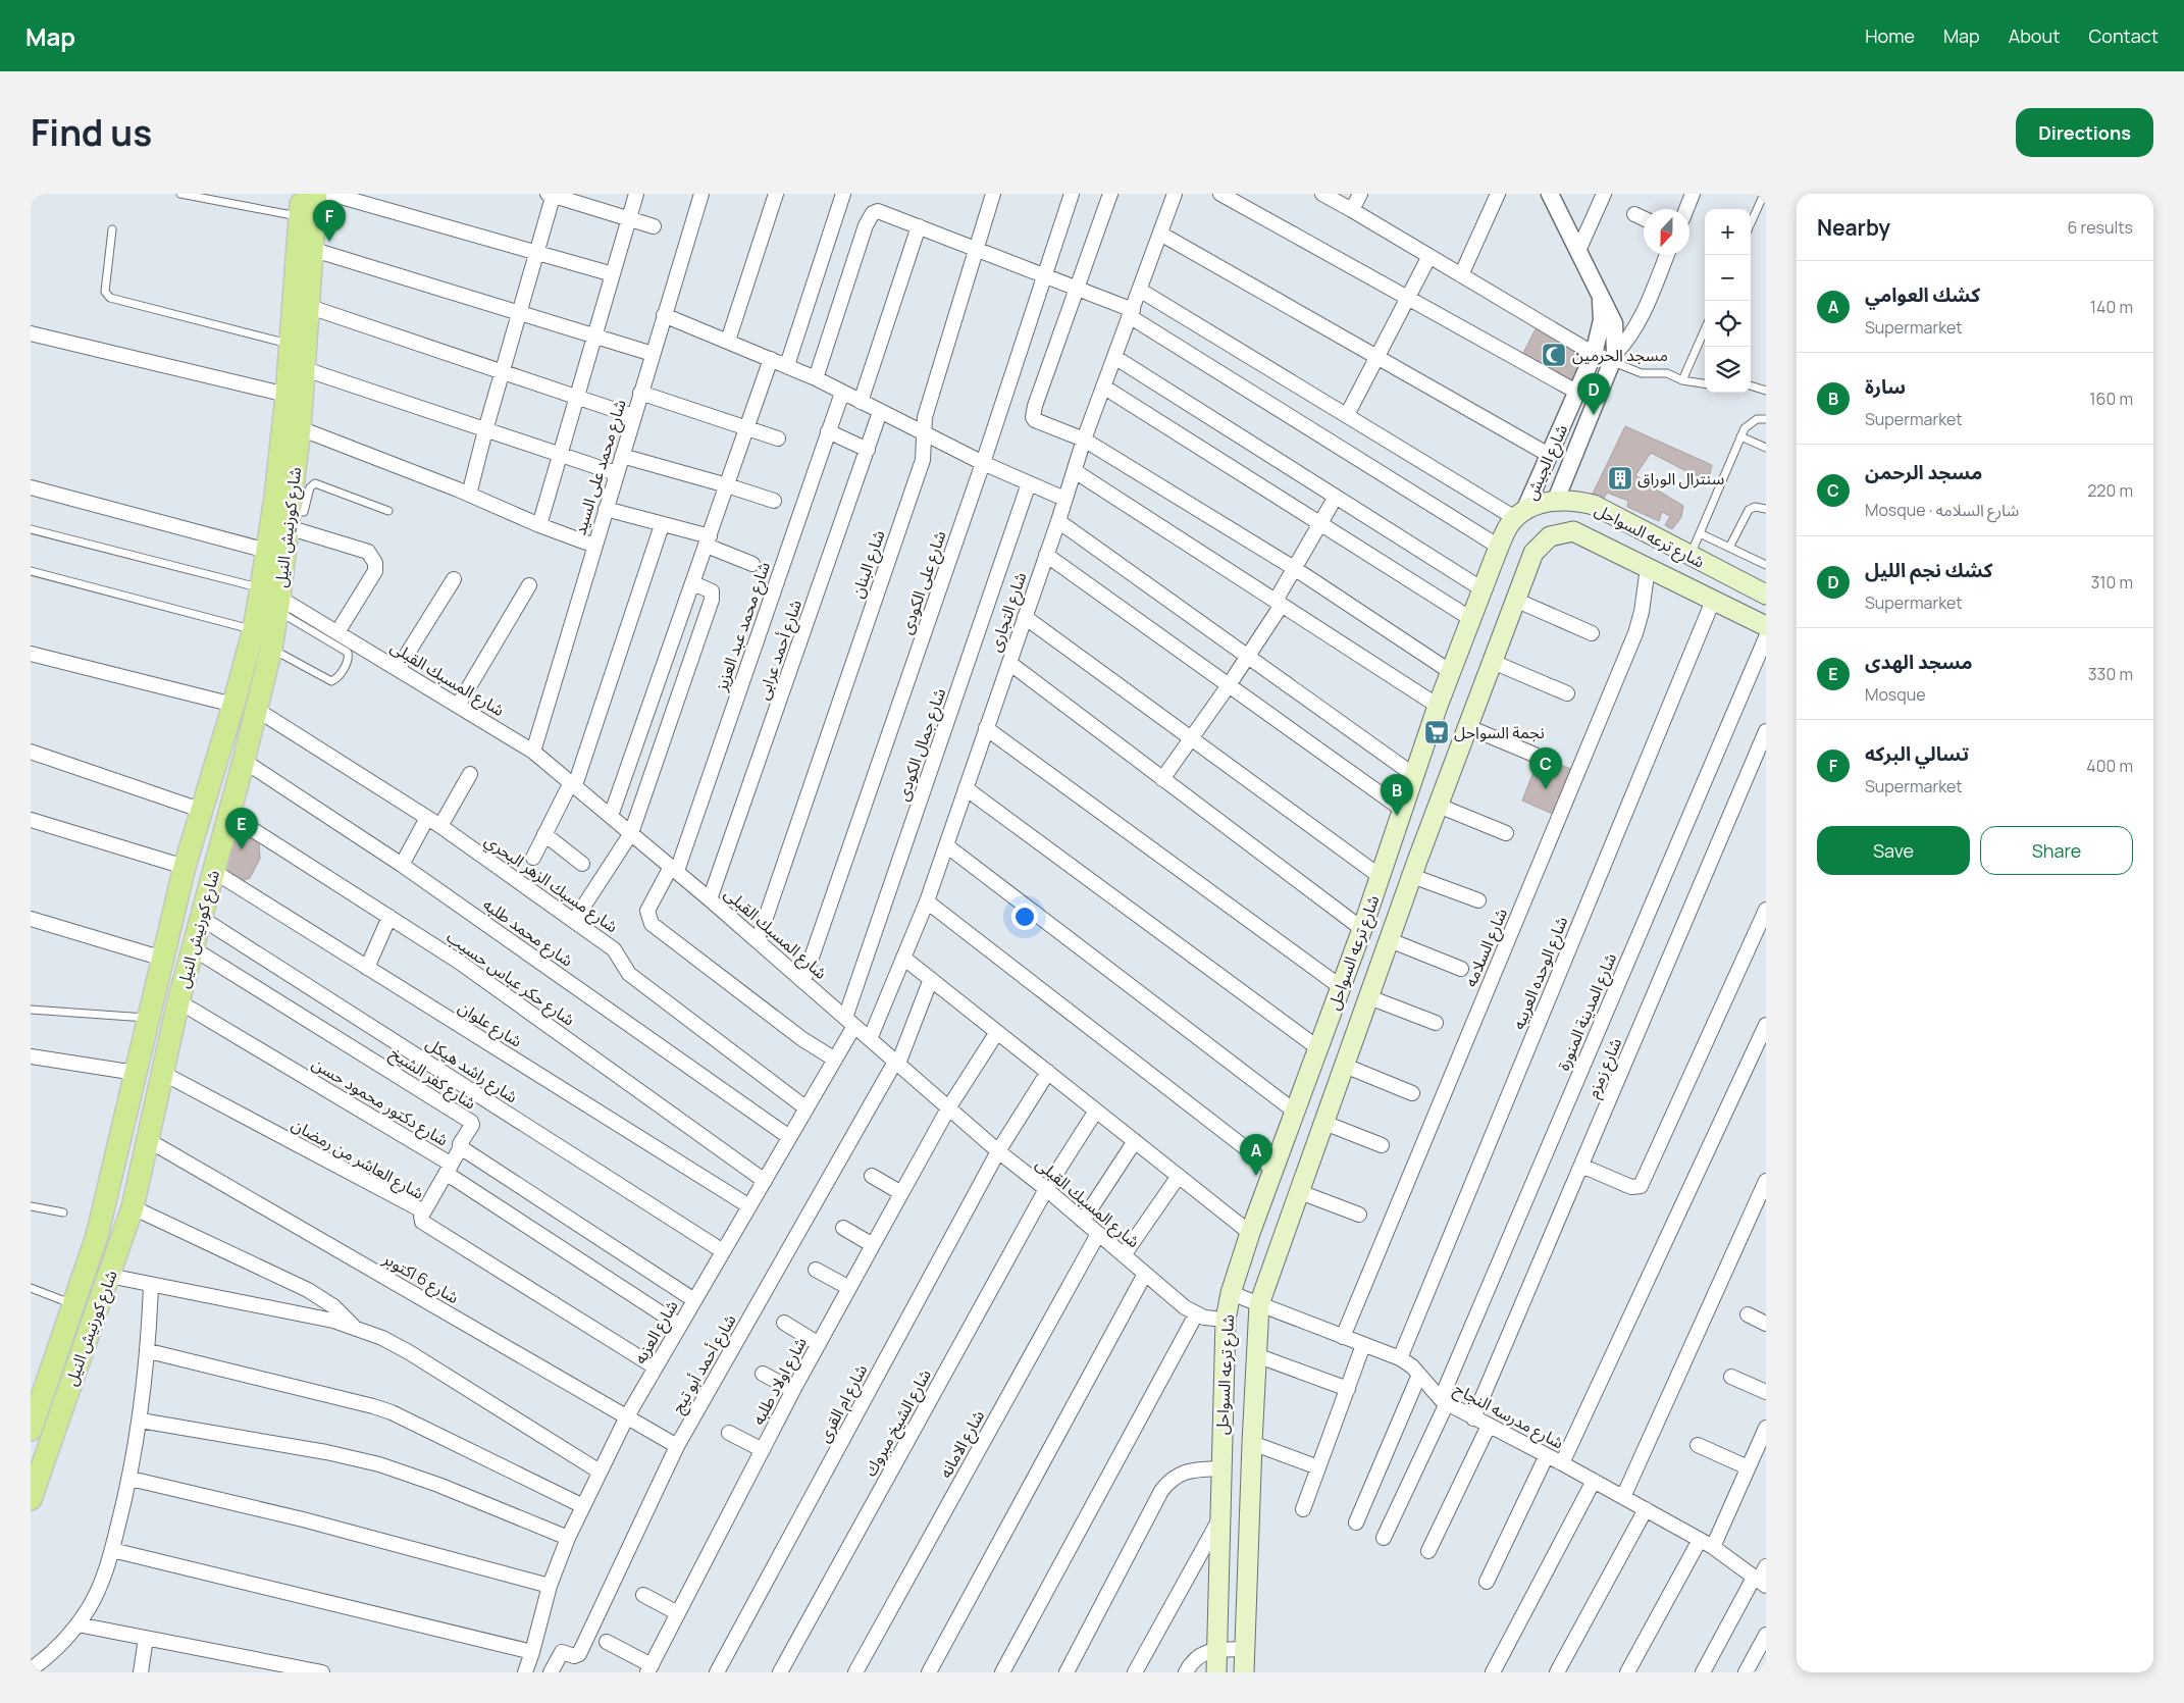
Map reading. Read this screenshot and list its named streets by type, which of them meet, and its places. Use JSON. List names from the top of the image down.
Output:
{
  "streets": {
    "main road": ["شارع كورنيش النيل", "شارع ترعه السواحل"],
    "street": [
      "شارع الجيش",
      "شارع محمد على السيد",
      "شارع البنان",
      "شارع على الكودى",
      "شارع التجارى",
      "شارع محمد عبد العزيز",
      "شارع أحمد عرابى",
      "شارع المسبك القبلى",
      "شارع جمال الكودى",
      "شارع مسبك الزهر البحري",
      "شارع محمد طلبه",
      "شارع السلامه",
      "شارع الوحده العربيه",
      "شارع حكر عباس حسيب",
      "شارع المدينة المنورة",
      "شارع علوان",
      "شارع زمزم",
      "شارع راشد هيكل",
      "شارع كفر الشيخ",
      "شارع دكتور محمود حسن",
      "شارع العاشر من رمضان",
      "شارع 6 اكتوبر",
      "شارع العزبه",
      "شارع أحمد أبو تيج",
      "شارع اولاد طلبه",
      "شارع ام القرى",
      "شارع مدرسه النجاح",
      "شارع الشيخ مبروك",
      "شارع الامانه"
    ]
  },
  "crossings": [
    ["شارع الجيش", "شارع ترعه السواحل"],
    ["شارع محمد على السيد", "شارع المسبك القبلى"],
    ["شارع كورنيش النيل", "شارع المسبك القبلى"],
    ["شارع كورنيش النيل", "شارع مسبك الزهر البحري"],
    ["شارع كورنيش النيل", "شارع محمد طلبه"],
    ["شارع كورنيش النيل", "شارع حكر عباس حسيب"],
    ["شارع كورنيش النيل", "شارع علوان"],
    ["شارع كورنيش النيل", "شارع راشد هيكل"],
    ["شارع كورنيش النيل", "شارع كفر الشيخ"],
    ["شارع كورنيش النيل", "شارع دكتور محمود حسن"],
    ["شارع كورنيش النيل", "شارع العاشر من رمضان"],
    ["شارع كورنيش النيل", "شارع 6 اكتوبر"],
    ["شارع ترعه السواحل", "شارع المسبك القبلى"],
    ["شارع ترعه السواحل", "شارع السلامه"],
    ["شارع ترعه السواحل", "شارع الوحده العربيه"],
    ["شارع ترعه السواحل", "شارع مدرسه النجاح"],
    ["شارع البنان", "شارع المسبك القبلى"],
    ["شارع على الكودى", "شارع المسبك القبلى"],
    ["شارع التجارى", "شارع المسبك القبلى"],
    ["شارع محمد عبد العزيز", "شارع المسبك القبلى"],
    ["شارع محمد عبد العزيز", "شارع العزبه"],
    ["شارع أحمد عرابى", "شارع المسبك القبلى"],
    ["شارع المسبك القبلى", "شارع جمال الكودى"],
    ["شارع المسبك القبلى", "شارع العزبه"],
    ["شارع المسبك القبلى", "شارع أحمد أبو تيج"],
    ["شارع المسبك القبلى", "شارع اولاد طلبه"],
    ["شارع المسبك القبلى", "شارع ام القرى"],
    ["شارع المسبك القبلى", "شارع الشيخ مبروك"],
    ["شارع المسبك القبلى", "شارع الامانه"],
    ["شارع جمال الكودى", "شارع العزبه"],
    ["شارع مسبك الزهر البحري", "شارع العزبه"],
    ["شارع محمد طلبه", "شارع العزبه"],
    ["شارع السلامه", "شارع مدرسه النجاح"],
    ["شارع الوحده العربيه", "شارع مدرسه النجاح"],
    ["شارع حكر عباس حسيب", "شارع العزبه"],
    ["شارع المدينة المنورة", "شارع مدرسه النجاح"],
    ["شارع علوان", "شارع العزبه"],
    ["شارع زمزم", "شارع مدرسه النجاح"],
    ["شارع راشد هيكل", "شارع العزبه"],
    ["شارع دكتور محمود حسن", "شارع العزبه"],
    ["شارع العاشر من رمضان", "شارع العزبه"],
    ["شارع 6 اكتوبر", "شارع العزبه"],
    ["شارع 6 اكتوبر", "شارع أحمد أبو تيج"]
  ],
  "places": {
    "mosque": ["مسجد الحرمين"],
    "building": ["سنترال الوراق"],
    "supermarket": ["نجمة السواحل"]
  },
  "north": "bottom",
  "page": {
    "header": "Map",
    "nav": [
      "Home",
      "Map",
      "About",
      "Contact"
    ],
    "title": "Find us",
    "buttons": [
      "Directions",
      ["Save", "Share"]
    ],
    "heading": ["Nearby", "6 results"],
    "pins": [
      "F",
      "D",
      "C",
      "B",
      "E",
      "A"
    ],
    "map_buttons": ["+", "−"],
    "list": [
      {
        "mark": "A",
        "name": "كشك العوامي",
        "note": "Supermarket",
        "value": "140 m"
      },
      {
        "mark": "B",
        "name": "سارة",
        "note": "Supermarket",
        "value": "160 m"
      },
      {
        "mark": "C",
        "name": "مسجد الرحمن",
        "note": "Mosque · شارع السلامه",
        "value": "220 m"
      },
      {
        "mark": "D",
        "name": "كشك نجم الليل",
        "note": "Supermarket",
        "value": "310 m"
      },
      {
        "mark": "E",
        "name": "مسجد الهدى",
        "note": "Mosque",
        "value": "330 m"
      },
      {
        "mark": "F",
        "name": "تسالي البركه",
        "note": "Supermarket",
        "value": "400 m"
      }
    ]
  }
}
